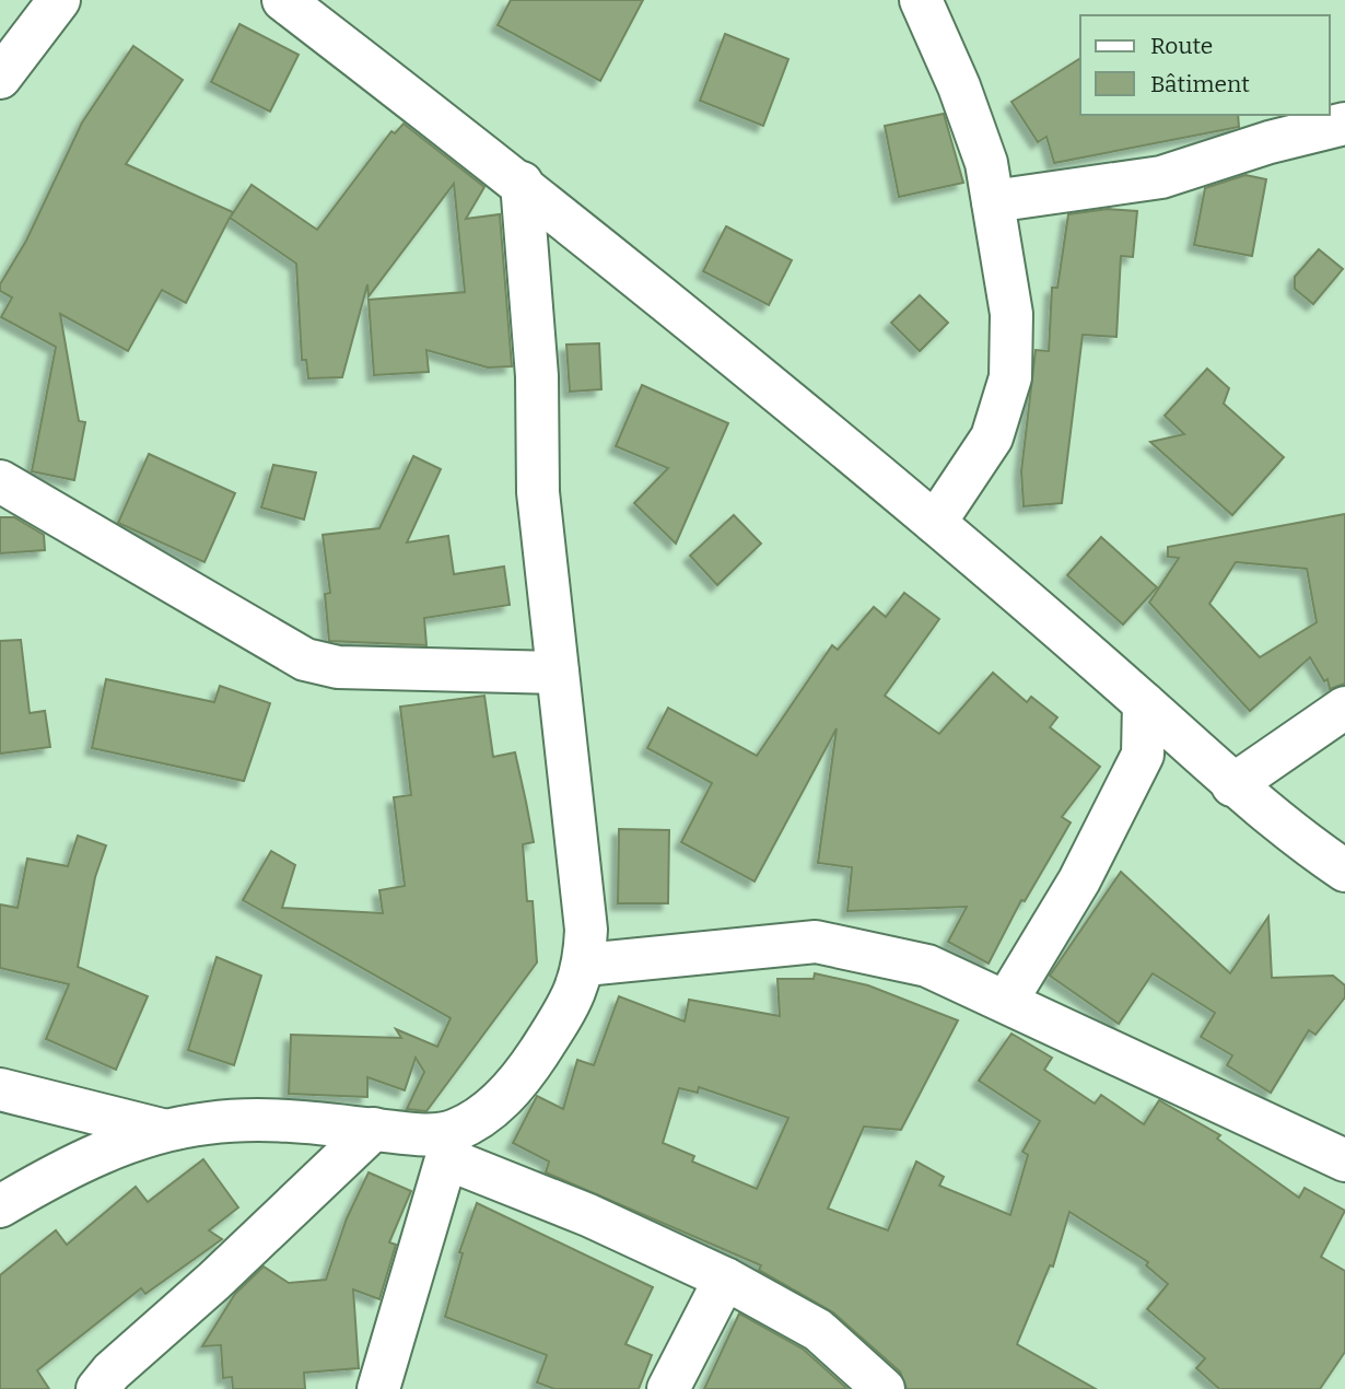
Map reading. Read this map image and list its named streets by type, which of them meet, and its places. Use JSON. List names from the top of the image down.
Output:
{
  "legend": ["Route", "Bâtiment"]
}
